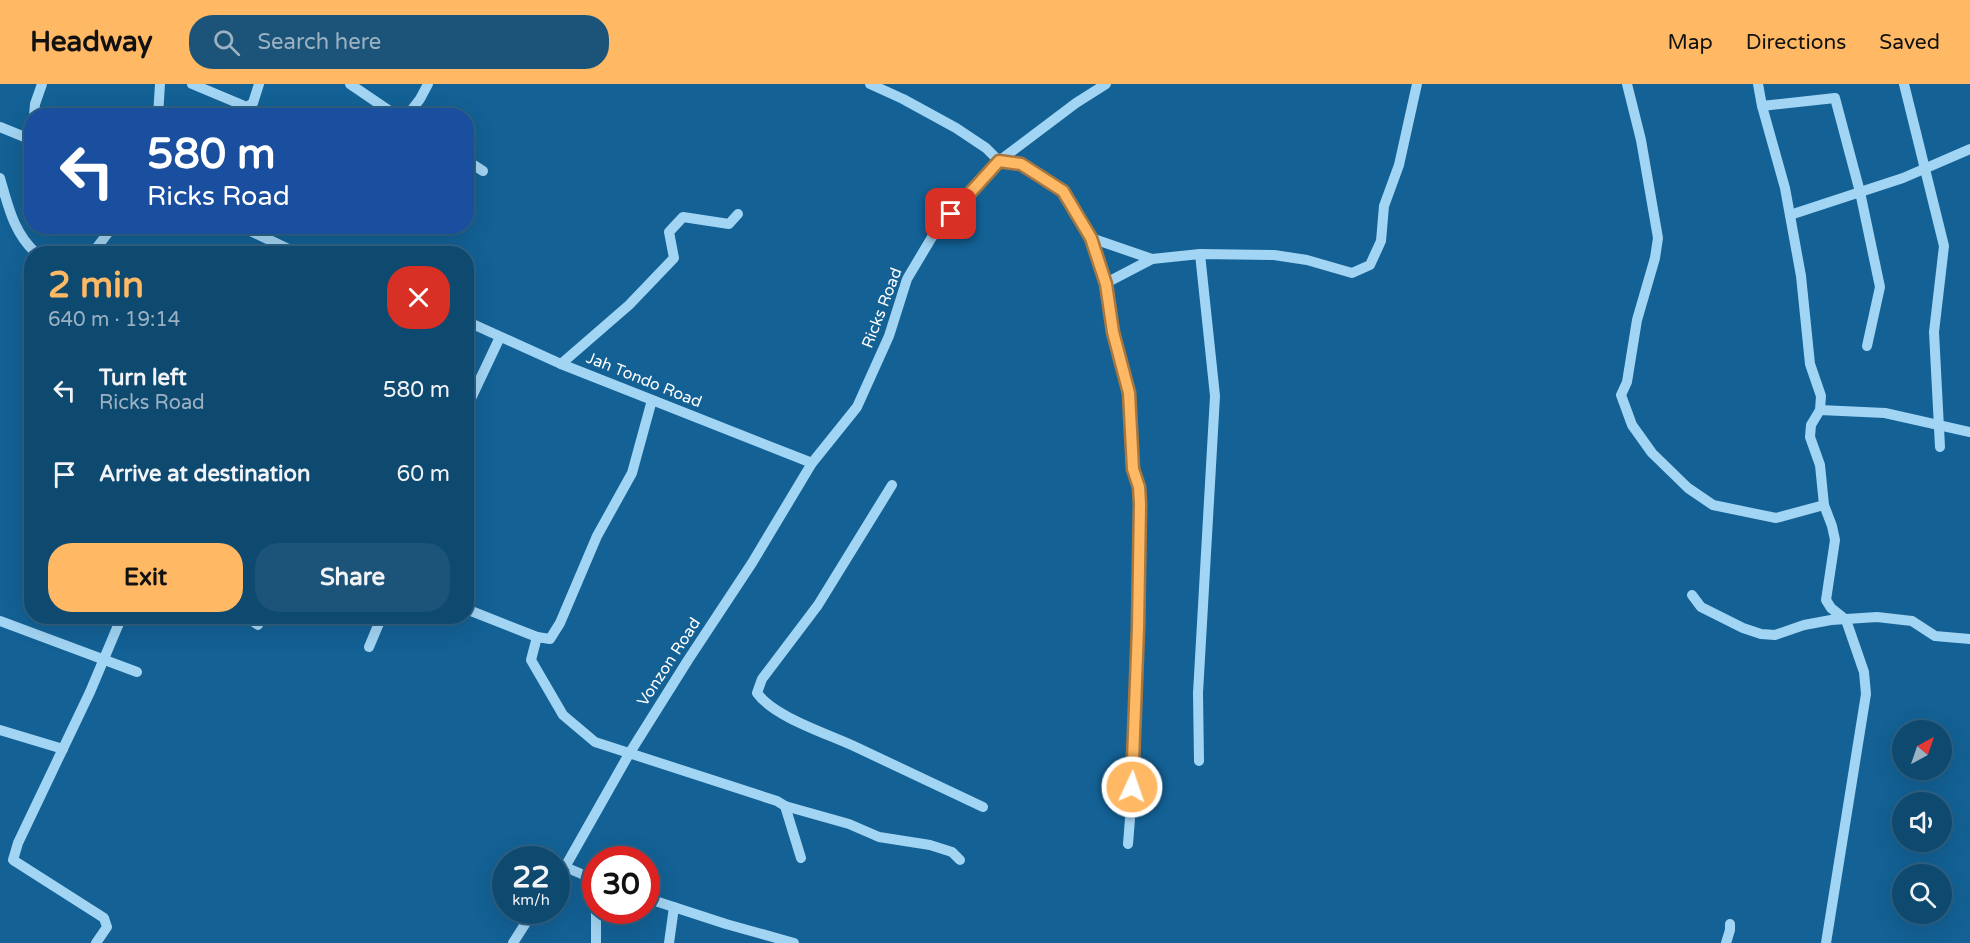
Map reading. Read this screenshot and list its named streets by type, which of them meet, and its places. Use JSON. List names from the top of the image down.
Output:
{
  "streets": {
    "street": ["Ricks Road", "Jah Tondo Road", "Vonzon Road"]
  },
  "crossings": [
    ["Ricks Road", "Jah Tondo Road"],
    ["Ricks Road", "Vonzon Road"],
    ["Jah Tondo Road", "Vonzon Road"]
  ],
  "north": "top right",
  "page": {
    "header": "Headway",
    "search": "Search here",
    "nav": ["Map", "Directions", "Saved"],
    "turn": ["580 m", "Ricks Road"],
    "heading": ["2 min", "640 m · 19:14"],
    "list": [
      {
        "name": "Turn left",
        "note": "Ricks Road",
        "value": "580 m"
      },
      {
        "name": "Arrive at destination",
        "value": "60 m"
      }
    ],
    "buttons": ["Exit", "Share"],
    "speed": "22 km/h",
    "limit": "30"
  }
}
